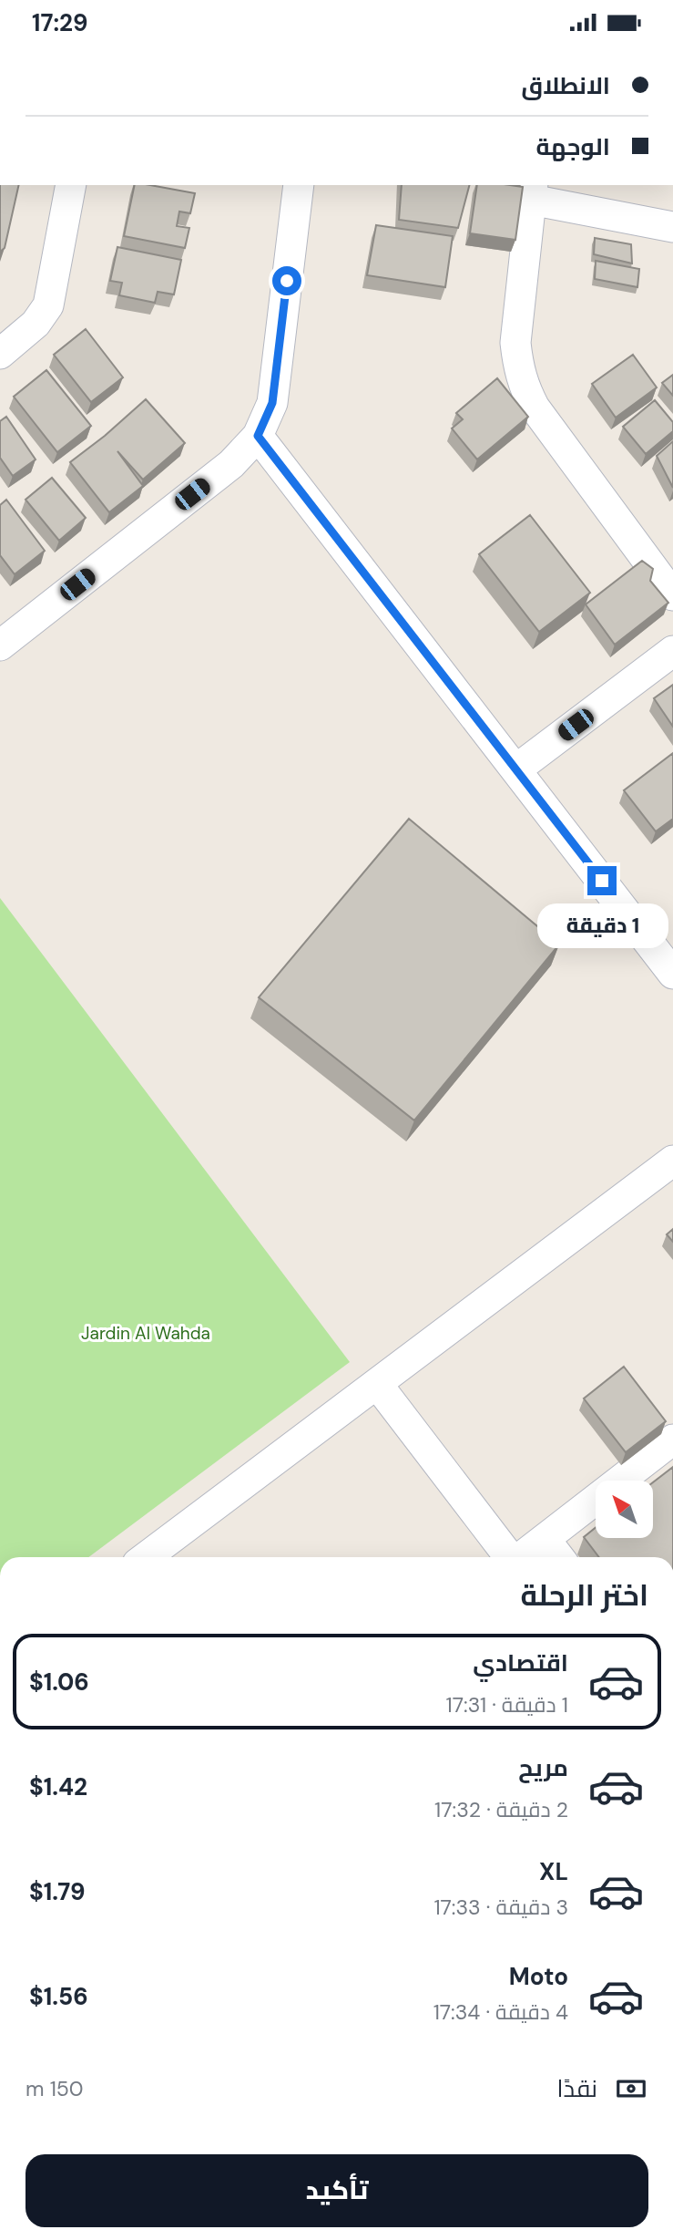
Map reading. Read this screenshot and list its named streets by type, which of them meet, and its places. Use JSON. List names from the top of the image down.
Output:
{
  "parks": ["Jardin Al Wahda"],
  "north": "top left",
  "page": {
    "status": "17:29",
    "banner": ["الانطلاق", "الوجهة"],
    "bubble": "1 دقيقة",
    "heading": "اختر الرحلة",
    "list": [
      {
        "name": "اقتصادي",
        "note": "1 دقيقة · 17:31",
        "value": "$1.06"
      },
      {
        "name": "مريح",
        "note": "2 دقيقة · 17:32",
        "value": "$1.42"
      },
      {
        "name": "XL",
        "note": "3 دقيقة · 17:33",
        "value": "$1.79"
      },
      {
        "name": "Moto",
        "note": "4 دقيقة · 17:34",
        "value": "$1.56"
      }
    ],
    "pay": ["نقدًا", "150 m"],
    "buttons": "تأكيد"
  }
}
